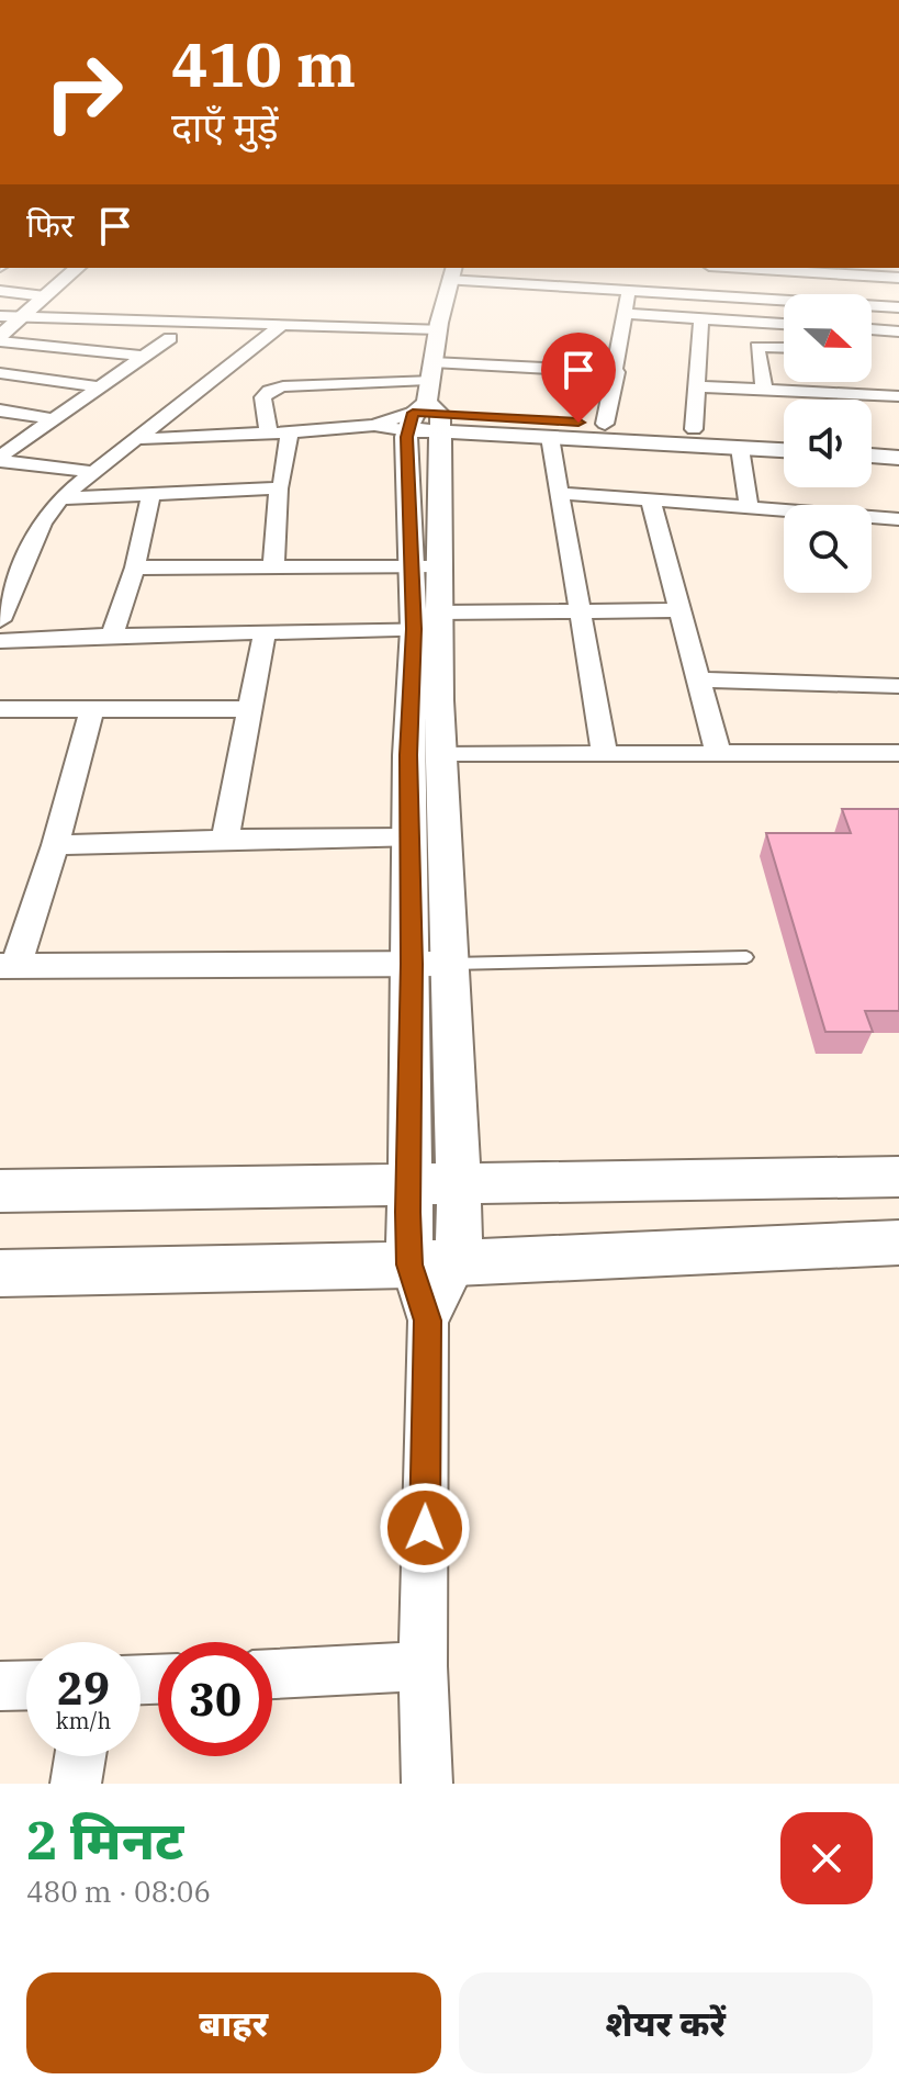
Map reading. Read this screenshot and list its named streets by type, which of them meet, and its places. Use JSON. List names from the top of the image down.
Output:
{
  "north": "right",
  "page": {
    "turn": ["410 m", "दाएँ मुड़ें"],
    "then": "फिर",
    "speed": "29 km/h",
    "limit": "30",
    "heading": ["2 मिनट", "480 m · 08:06"],
    "buttons": ["बाहर", "शेयर करें"]
  }
}
